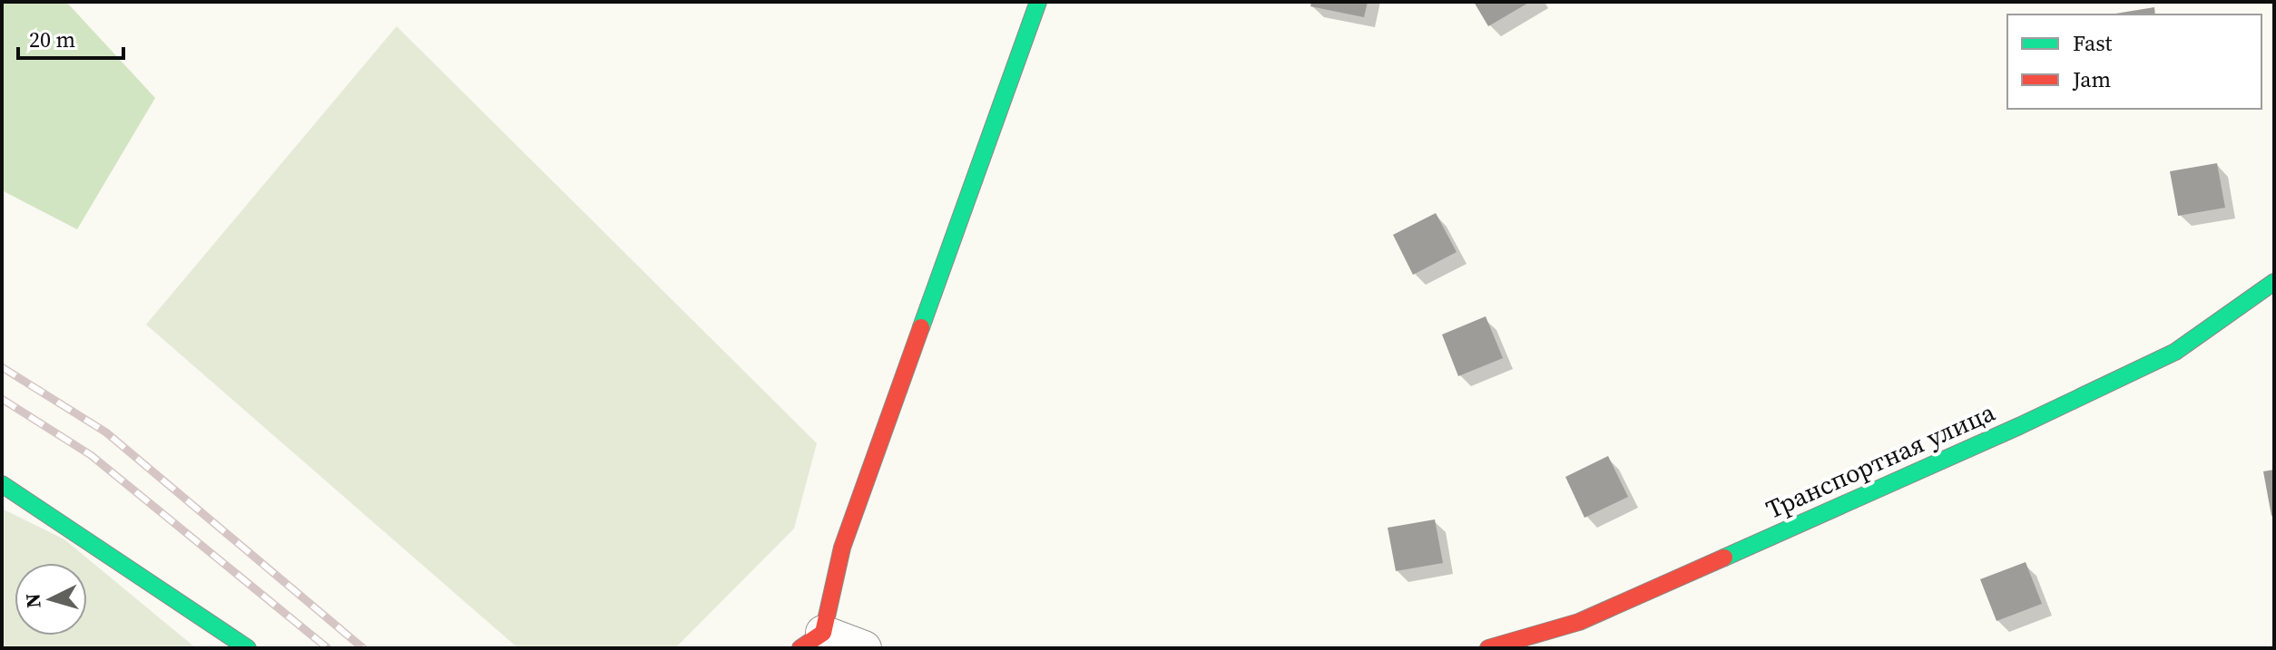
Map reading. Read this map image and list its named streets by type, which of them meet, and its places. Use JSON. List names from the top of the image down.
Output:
{
  "streets": {
    "street": ["Транспортная улица"]
  },
  "legend": ["Fast", "Jam"],
  "scale_bar": "20 m",
  "north": "left"
}
